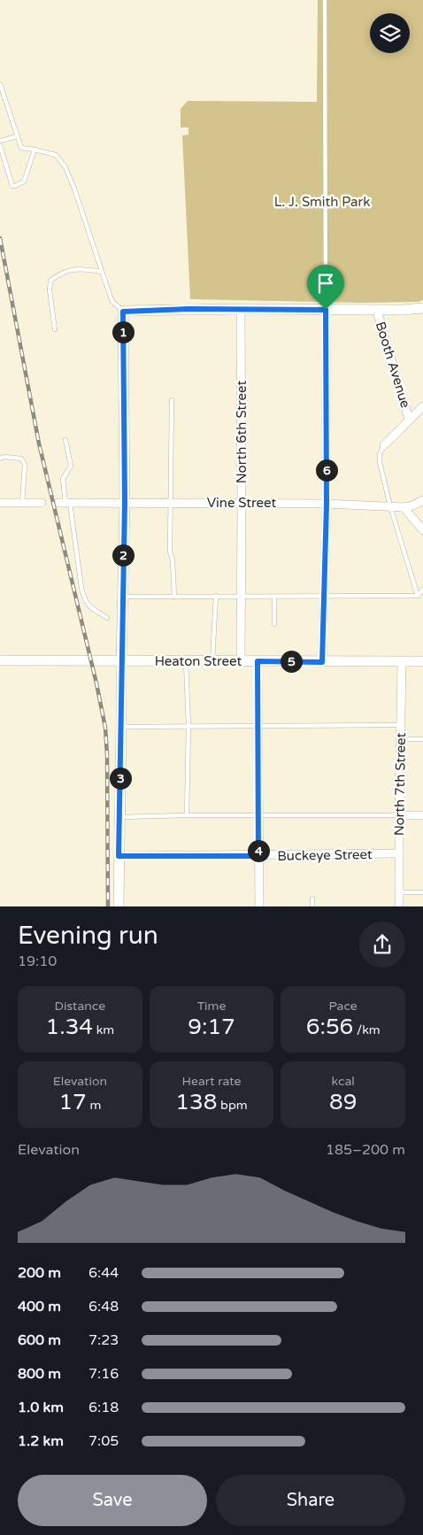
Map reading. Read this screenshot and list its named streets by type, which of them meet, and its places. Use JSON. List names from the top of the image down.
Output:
{
  "streets": {
    "street": [
      "Booth Avenue",
      "North 6th Street",
      "Vine Street",
      "Heaton Street",
      "North 7th Street",
      "Buckeye Street"
    ]
  },
  "crossings": [
    ["North 6th Street", "Vine Street"],
    ["North 6th Street", "Heaton Street"],
    ["Heaton Street", "North 7th Street"],
    ["North 7th Street", "Buckeye Street"]
  ],
  "parks": ["L. J. Smith Park"],
  "page": {
    "pins": [
      "1",
      "6",
      "2",
      "5",
      "3",
      "4"
    ],
    "heading": ["Evening run", "19:10"],
    "stats": [
      ["Distance", "1.34 km"],
      ["Time", "9:17"],
      ["Pace", "6:56 /km"],
      ["Elevation", "17 m"],
      ["Heart rate", "138 bpm"],
      ["kcal", "89"]
    ],
    "chart": ["Elevation", "185–200 m"],
    "list": [
      {
        "name": "200 m",
        "note": "6:44"
      },
      {
        "name": "400 m",
        "note": "6:48"
      },
      {
        "name": "600 m",
        "note": "7:23"
      },
      {
        "name": "800 m",
        "note": "7:16"
      },
      {
        "name": "1.0 km",
        "note": "6:18"
      },
      {
        "name": "1.2 km",
        "note": "7:05"
      }
    ],
    "buttons": ["Save", "Share"]
  }
}
